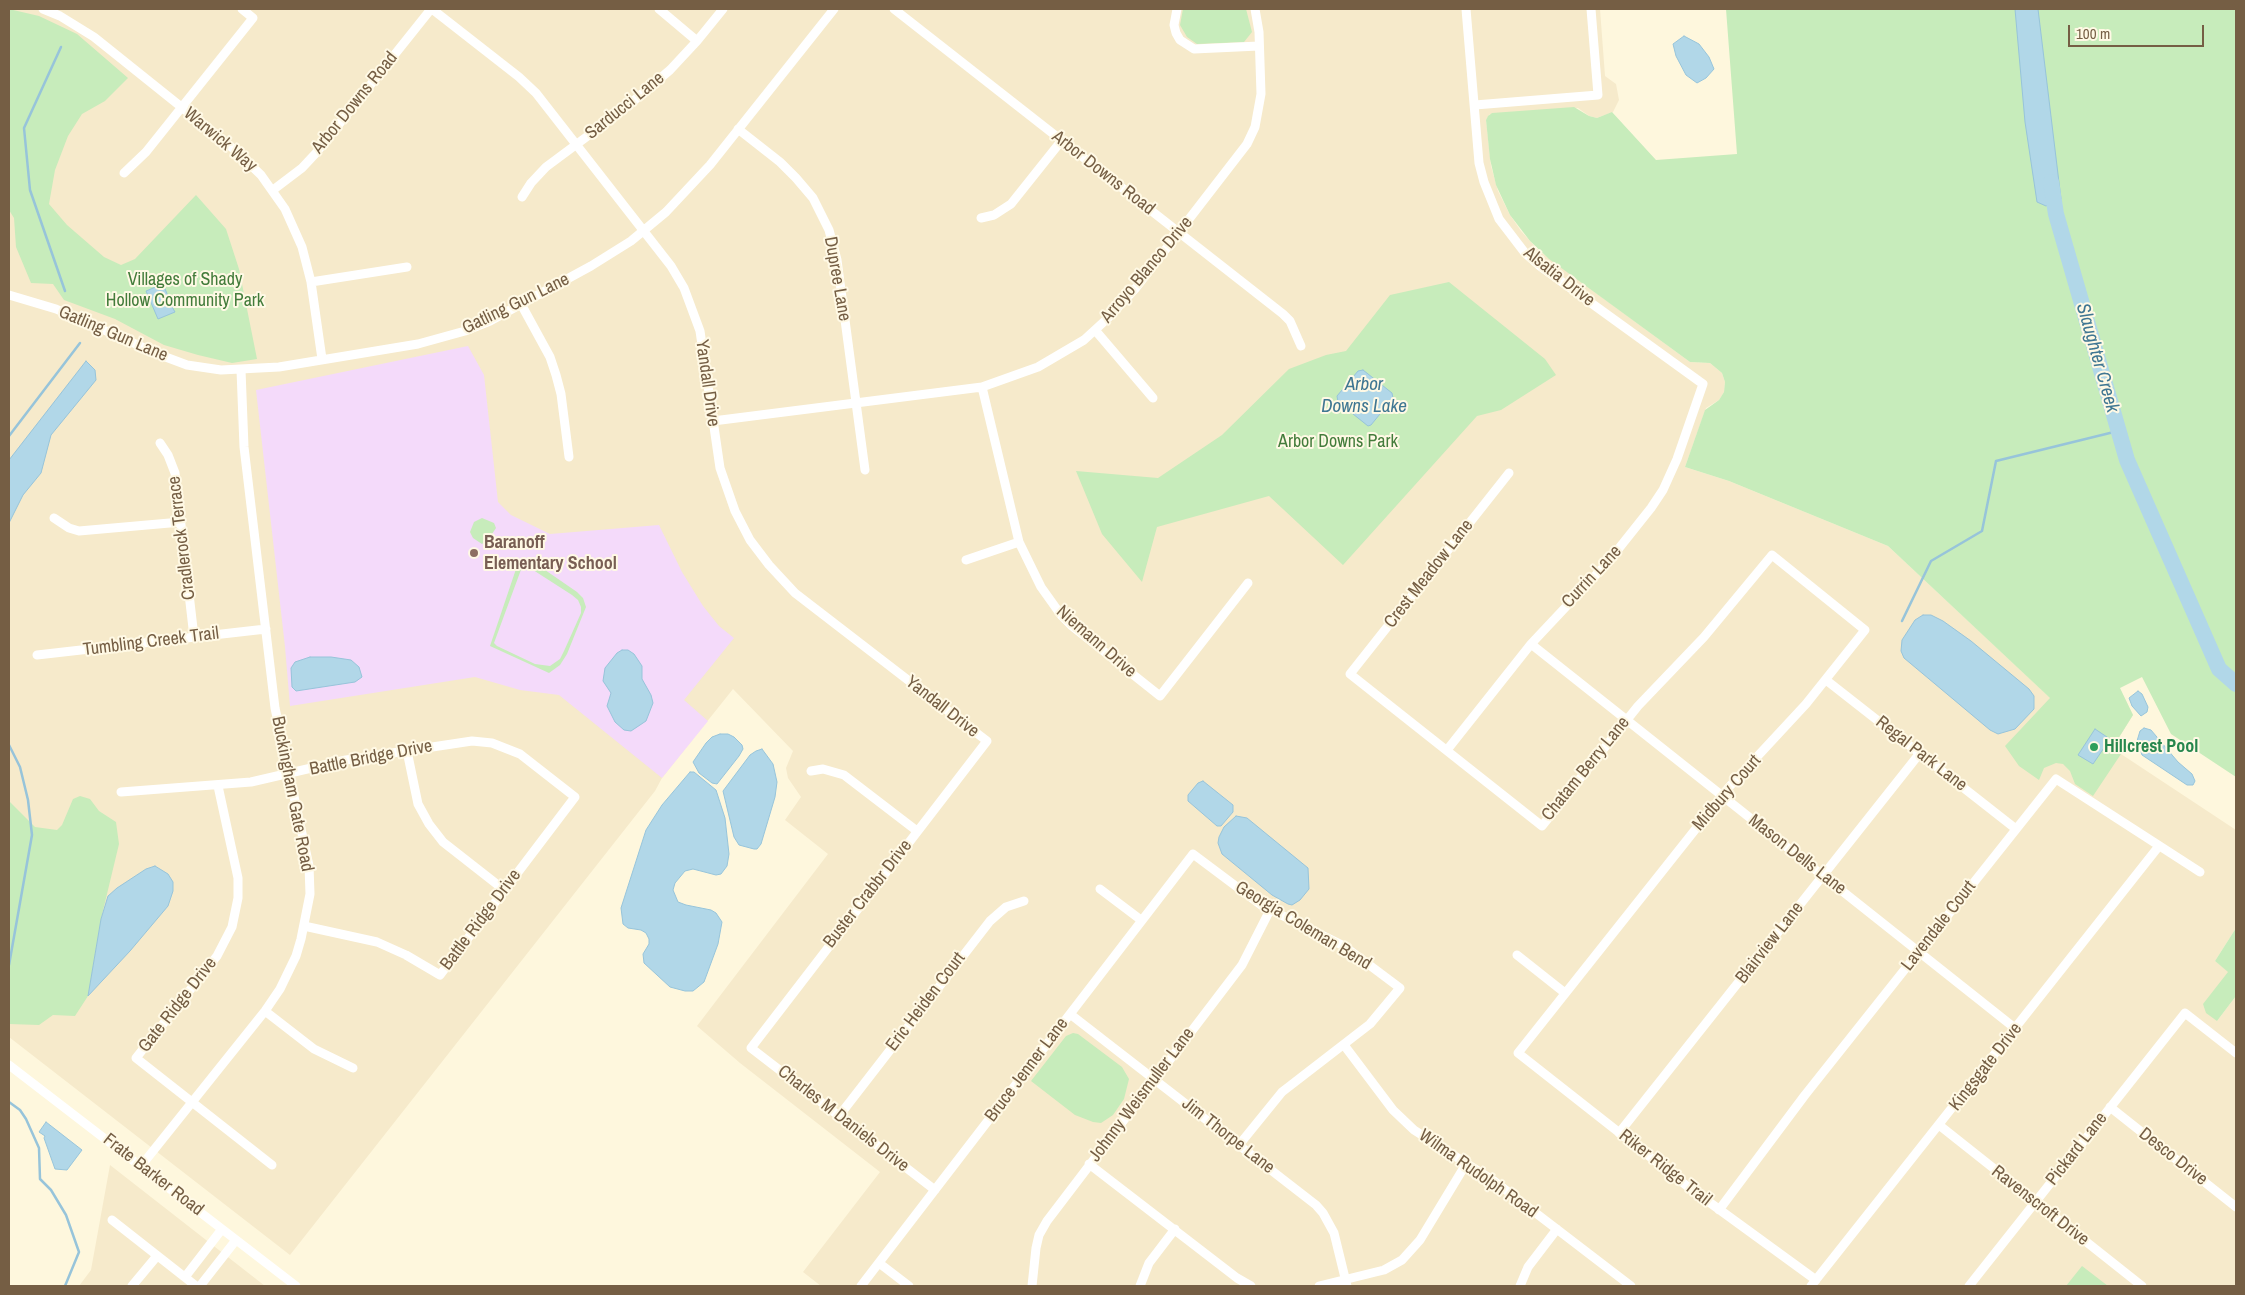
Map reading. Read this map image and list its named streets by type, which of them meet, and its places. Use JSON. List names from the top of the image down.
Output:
{
  "streets": {
    "street": [
      "Arbor Downs Road",
      "Sarducci Lane",
      "Warwick Way",
      "Arroyo Blanco Drive",
      "Alsatia Drive",
      "Dupree Lane",
      "Gatling Gun Lane",
      "Yandall Drive",
      "Cradlerock Terrace",
      "Crest Meadow Lane",
      "Currin Lane",
      "Tumbling Creek Trail",
      "Niemann Drive",
      "Regal Park Lane",
      "Battle Bridge Drive",
      "Chatam Berry Lane",
      "Midbury Court",
      "Buckingham Gate Road",
      "Mason Dells Lane",
      "Buster Crabbr Drive",
      "Battle Ridge Drive",
      "Georgia Coleman Bend",
      "Lavendale Court",
      "Blairview Lane",
      "Eric Heiden Court",
      "Gate Ridge Drive",
      "Kingsgate Drive",
      "Bruce Jenner Lane",
      "Johnny Weismuller Lane",
      "Charles M Daniels Drive",
      "Jim Thorpe Lane",
      "Pickard Lane",
      "Desco Drive",
      "Riker Ridge Trail",
      "Wilma Rudolph Road",
      "Frate Barker Road",
      "Ravenscroft Drive"
    ]
  },
  "crossings": [
    ["Arbor Downs Road", "Warwick Way"],
    ["Arbor Downs Road", "Arroyo Blanco Drive"],
    ["Arbor Downs Road", "Yandall Drive"],
    ["Sarducci Lane", "Yandall Drive"],
    ["Warwick Way", "Gatling Gun Lane"],
    ["Arroyo Blanco Drive", "Dupree Lane"],
    ["Arroyo Blanco Drive", "Yandall Drive"],
    ["Arroyo Blanco Drive", "Niemann Drive"],
    ["Alsatia Drive", "Currin Lane"],
    ["Dupree Lane", "Gatling Gun Lane"],
    ["Gatling Gun Lane", "Yandall Drive"],
    ["Gatling Gun Lane", "Buckingham Gate Road"],
    ["Yandall Drive", "Buster Crabbr Drive"],
    ["Cradlerock Terrace", "Tumbling Creek Trail"],
    ["Crest Meadow Lane", "Chatam Berry Lane"],
    ["Currin Lane", "Chatam Berry Lane"],
    ["Currin Lane", "Mason Dells Lane"],
    ["Tumbling Creek Trail", "Buckingham Gate Road"],
    ["Regal Park Lane", "Midbury Court"],
    ["Regal Park Lane", "Lavendale Court"],
    ["Regal Park Lane", "Blairview Lane"],
    ["Battle Bridge Drive", "Buckingham Gate Road"],
    ["Battle Bridge Drive", "Battle Ridge Drive"],
    ["Battle Bridge Drive", "Gate Ridge Drive"],
    ["Chatam Berry Lane", "Midbury Court"],
    ["Chatam Berry Lane", "Mason Dells Lane"],
    ["Midbury Court", "Mason Dells Lane"],
    ["Midbury Court", "Riker Ridge Trail"],
    ["Buckingham Gate Road", "Battle Ridge Drive"],
    ["Buckingham Gate Road", "Gate Ridge Drive"],
    ["Buckingham Gate Road", "Frate Barker Road"],
    ["Mason Dells Lane", "Lavendale Court"],
    ["Mason Dells Lane", "Blairview Lane"],
    ["Mason Dells Lane", "Kingsgate Drive"],
    ["Buster Crabbr Drive", "Charles M Daniels Drive"],
    ["Georgia Coleman Bend", "Bruce Jenner Lane"],
    ["Georgia Coleman Bend", "Johnny Weismuller Lane"],
    ["Georgia Coleman Bend", "Jim Thorpe Lane"],
    ["Georgia Coleman Bend", "Wilma Rudolph Road"],
    ["Lavendale Court", "Kingsgate Drive"],
    ["Lavendale Court", "Riker Ridge Trail"],
    ["Blairview Lane", "Riker Ridge Trail"],
    ["Eric Heiden Court", "Charles M Daniels Drive"],
    ["Kingsgate Drive", "Riker Ridge Trail"],
    ["Kingsgate Drive", "Ravenscroft Drive"],
    ["Bruce Jenner Lane", "Charles M Daniels Drive"],
    ["Bruce Jenner Lane", "Jim Thorpe Lane"],
    ["Johnny Weismuller Lane", "Jim Thorpe Lane"],
    ["Pickard Lane", "Desco Drive"],
    ["Pickard Lane", "Ravenscroft Drive"]
  ],
  "water": ["Slaughter Creek", "Arbor Downs Lake"],
  "parks": ["Villages of Shady Hollow Community Park", "Arbor Downs Park"],
  "places": ["Baranoff Elementary School", "Hillcrest Pool"],
  "scale_bar": "100 m"
}
